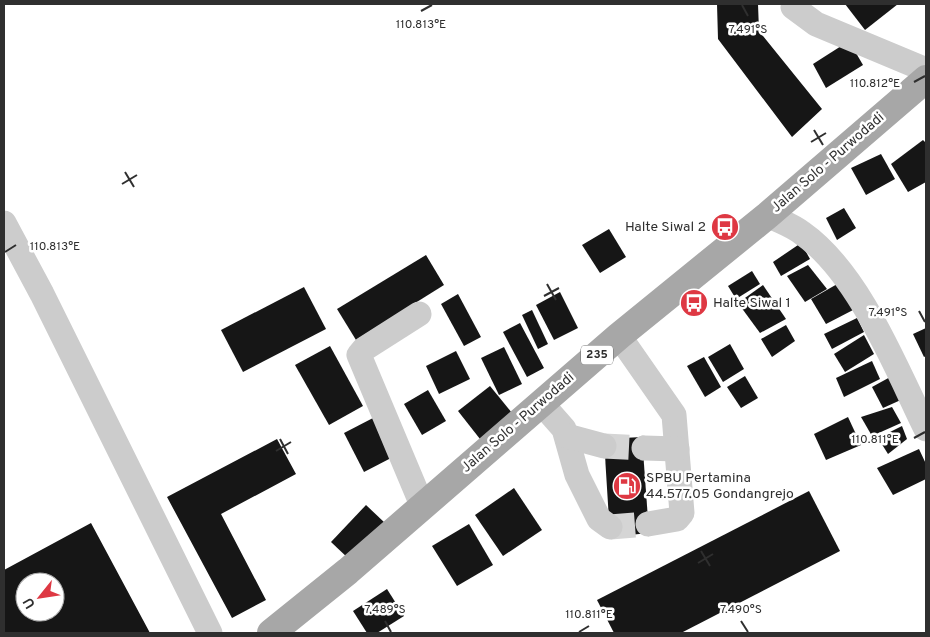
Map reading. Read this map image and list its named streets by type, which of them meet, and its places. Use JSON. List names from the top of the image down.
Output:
{
  "streets": {
    "main road": ["Jalan Solo - Purwodadi", "235"]
  },
  "places": {
    "bus stop": ["Halte Siwal 2", "Halte Siwal 1"],
    "fuel station": ["SPBU Pertamina 44.577.05 Gondangrejo"]
  },
  "north": "bottom left",
  "coordinates": [
    "110.813°E",
    "7.491°S",
    "110.812°E",
    "110.811°E",
    "7.489°S",
    "7.490°S"
  ]
}
